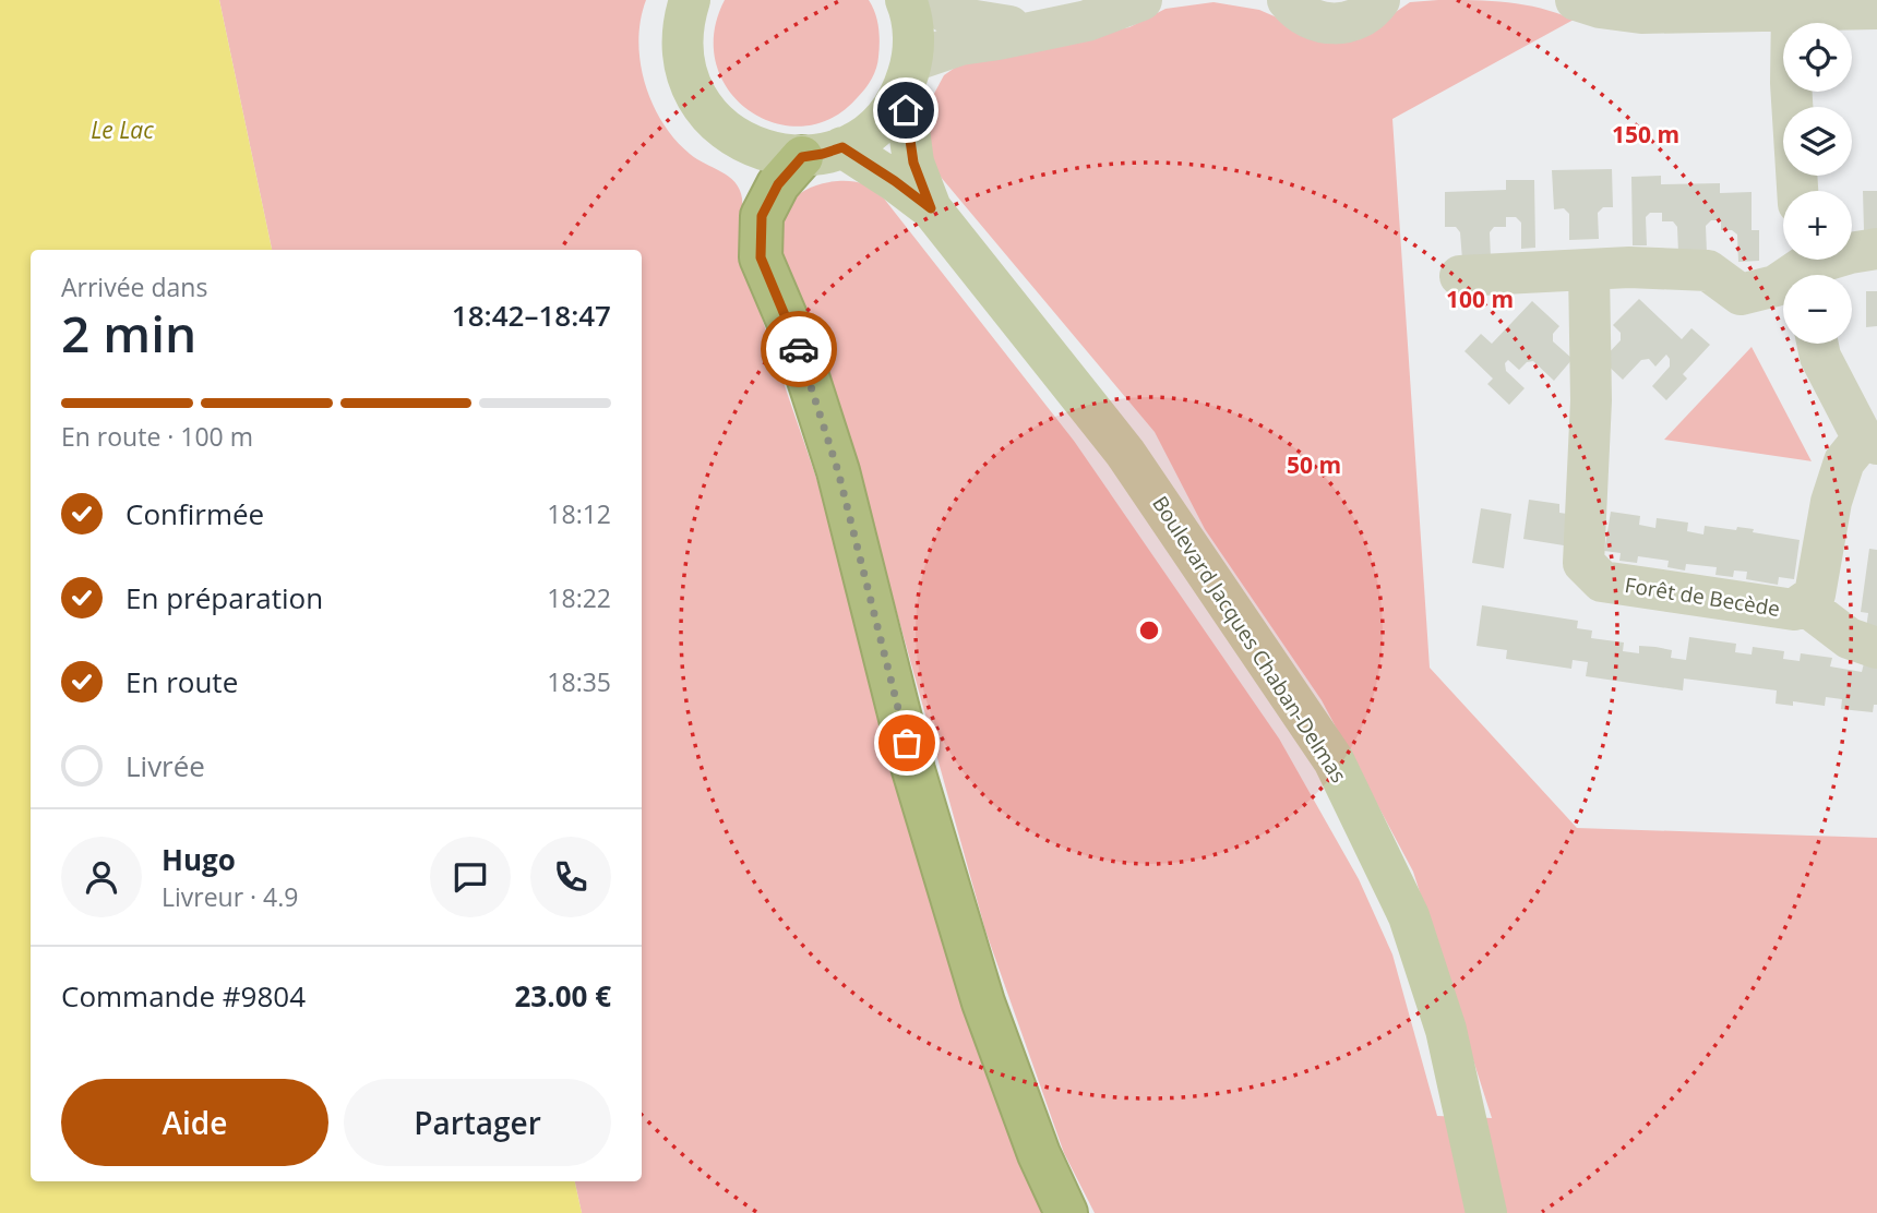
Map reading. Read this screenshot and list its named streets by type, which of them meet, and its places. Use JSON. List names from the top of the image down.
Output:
{
  "streets": {
    "main road": ["Boulevard Jacques Chaban-Delmas"],
    "street": ["Forêt de Becède"]
  },
  "water": ["Le Lac"],
  "page": {
    "map_buttons": ["+", "−"],
    "heading": ["2 min", "Arrivée dans", "18:42–18:47"],
    "panel": [
      "Hugo",
      "Livreur · 4.9",
      "Commande #9804",
      "23.00 €"
    ],
    "bar": "En route · 100 m",
    "list": [
      ["Confirmée", "18:12"],
      ["En préparation", "18:22"],
      ["En route", "18:35"],
      "Livrée"
    ],
    "buttons": ["Aide", "Partager"]
  },
  "rings": ["150 m", "100 m", "50 m"]
}
